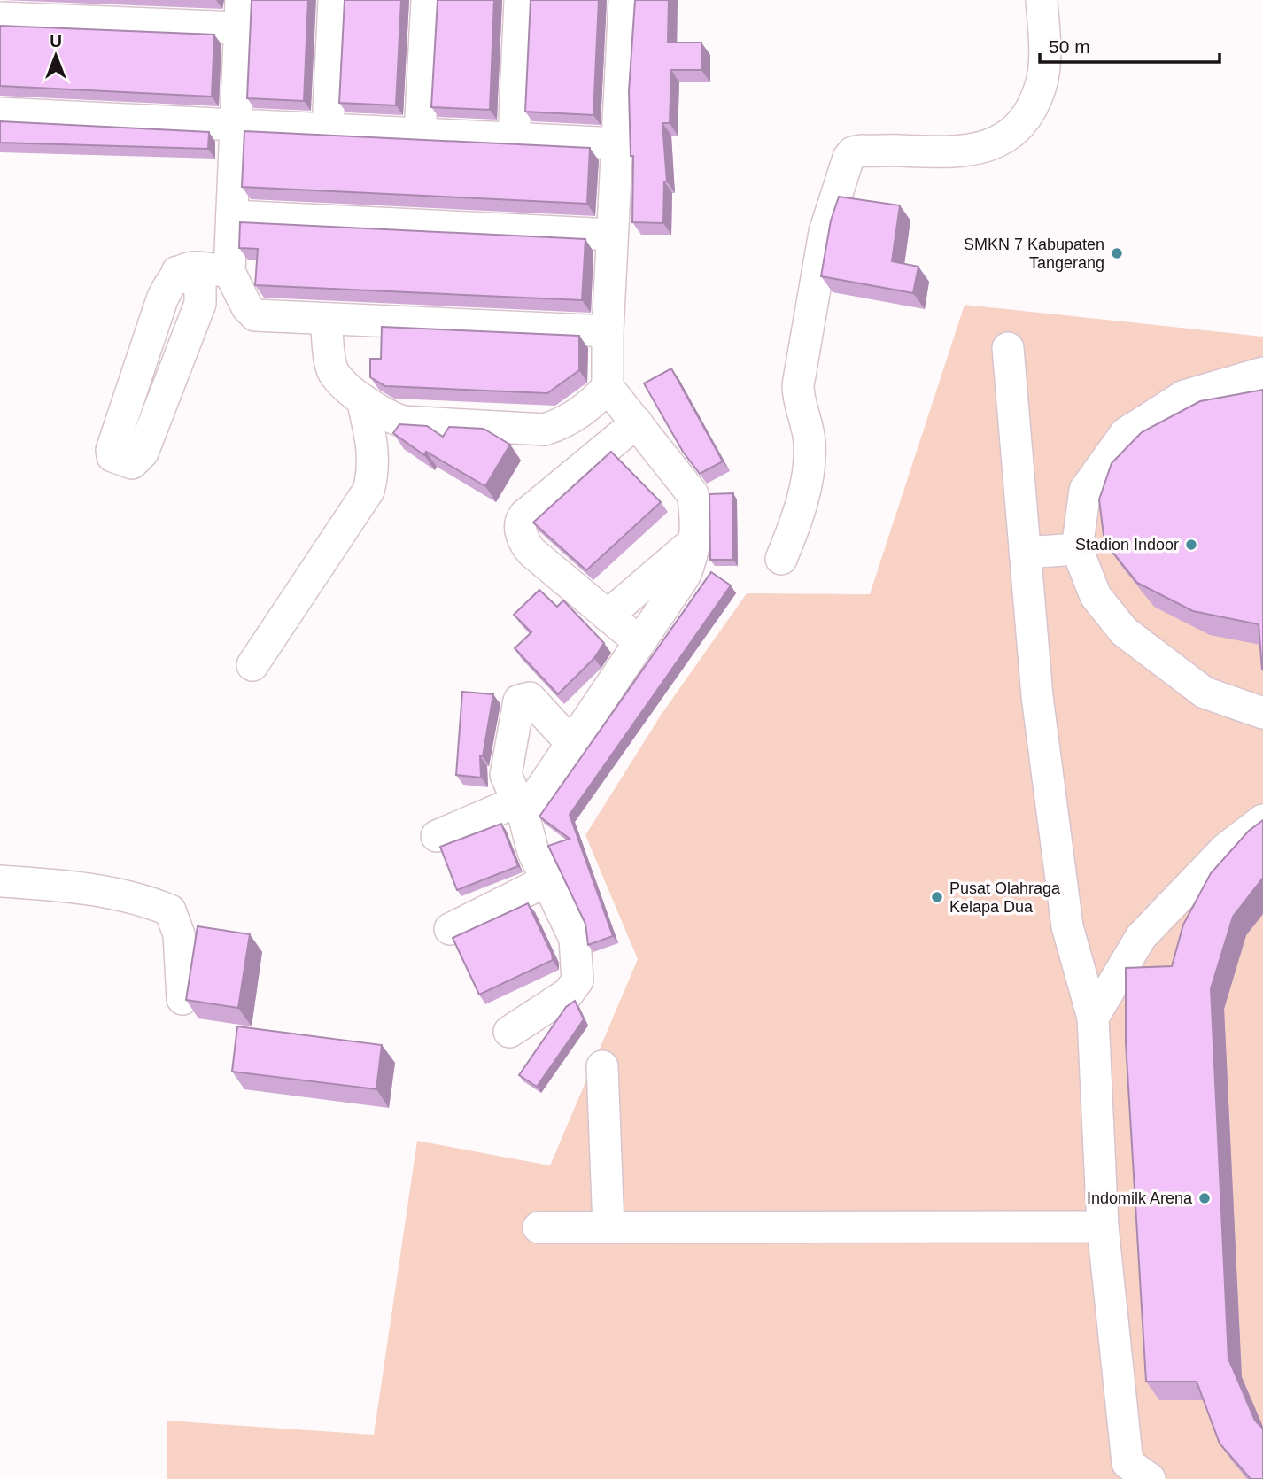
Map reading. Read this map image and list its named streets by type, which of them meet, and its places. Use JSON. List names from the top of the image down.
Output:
{
  "places": [
    "SMKN 7 Kabupaten Tangerang",
    "Stadion Indoor",
    "Pusat Olahraga Kelapa Dua",
    "Indomilk Arena"
  ],
  "scale_bar": "50 m",
  "north": "top"
}
